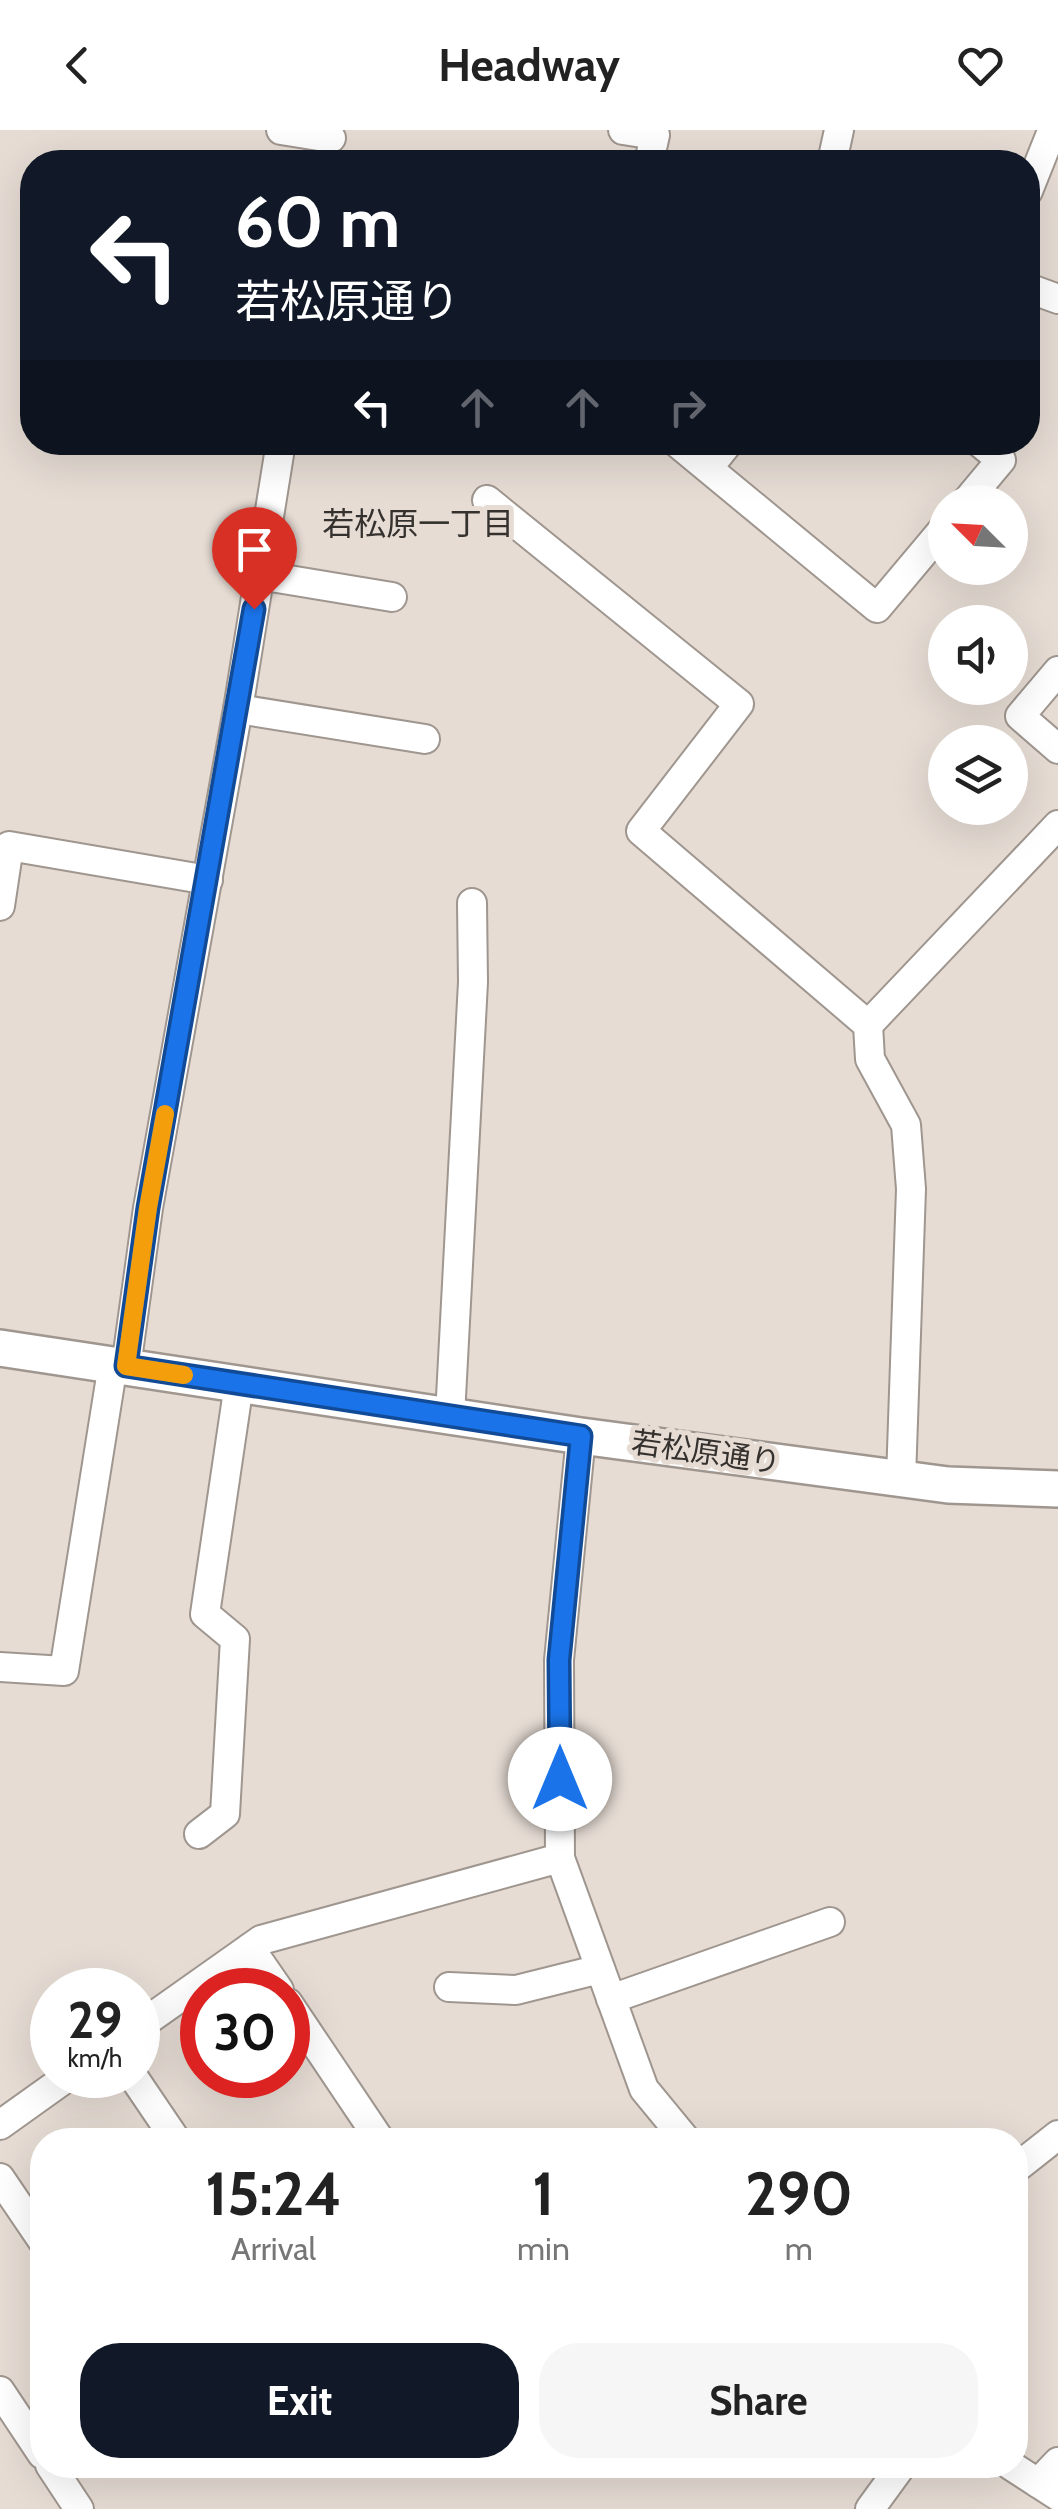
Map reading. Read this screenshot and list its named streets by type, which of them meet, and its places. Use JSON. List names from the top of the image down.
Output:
{
  "streets": {
    "street": ["若松原通り"]
  },
  "districts": ["若松原一丁目"],
  "north": "top left",
  "page": {
    "header": "Headway",
    "turn": ["60 m", "若松原通り"],
    "speed": "29 km/h",
    "limit": "30",
    "eta": [
      "15:24",
      "Arrival",
      "1",
      "min",
      "290",
      "m"
    ],
    "buttons": ["Exit", "Share"]
  }
}
